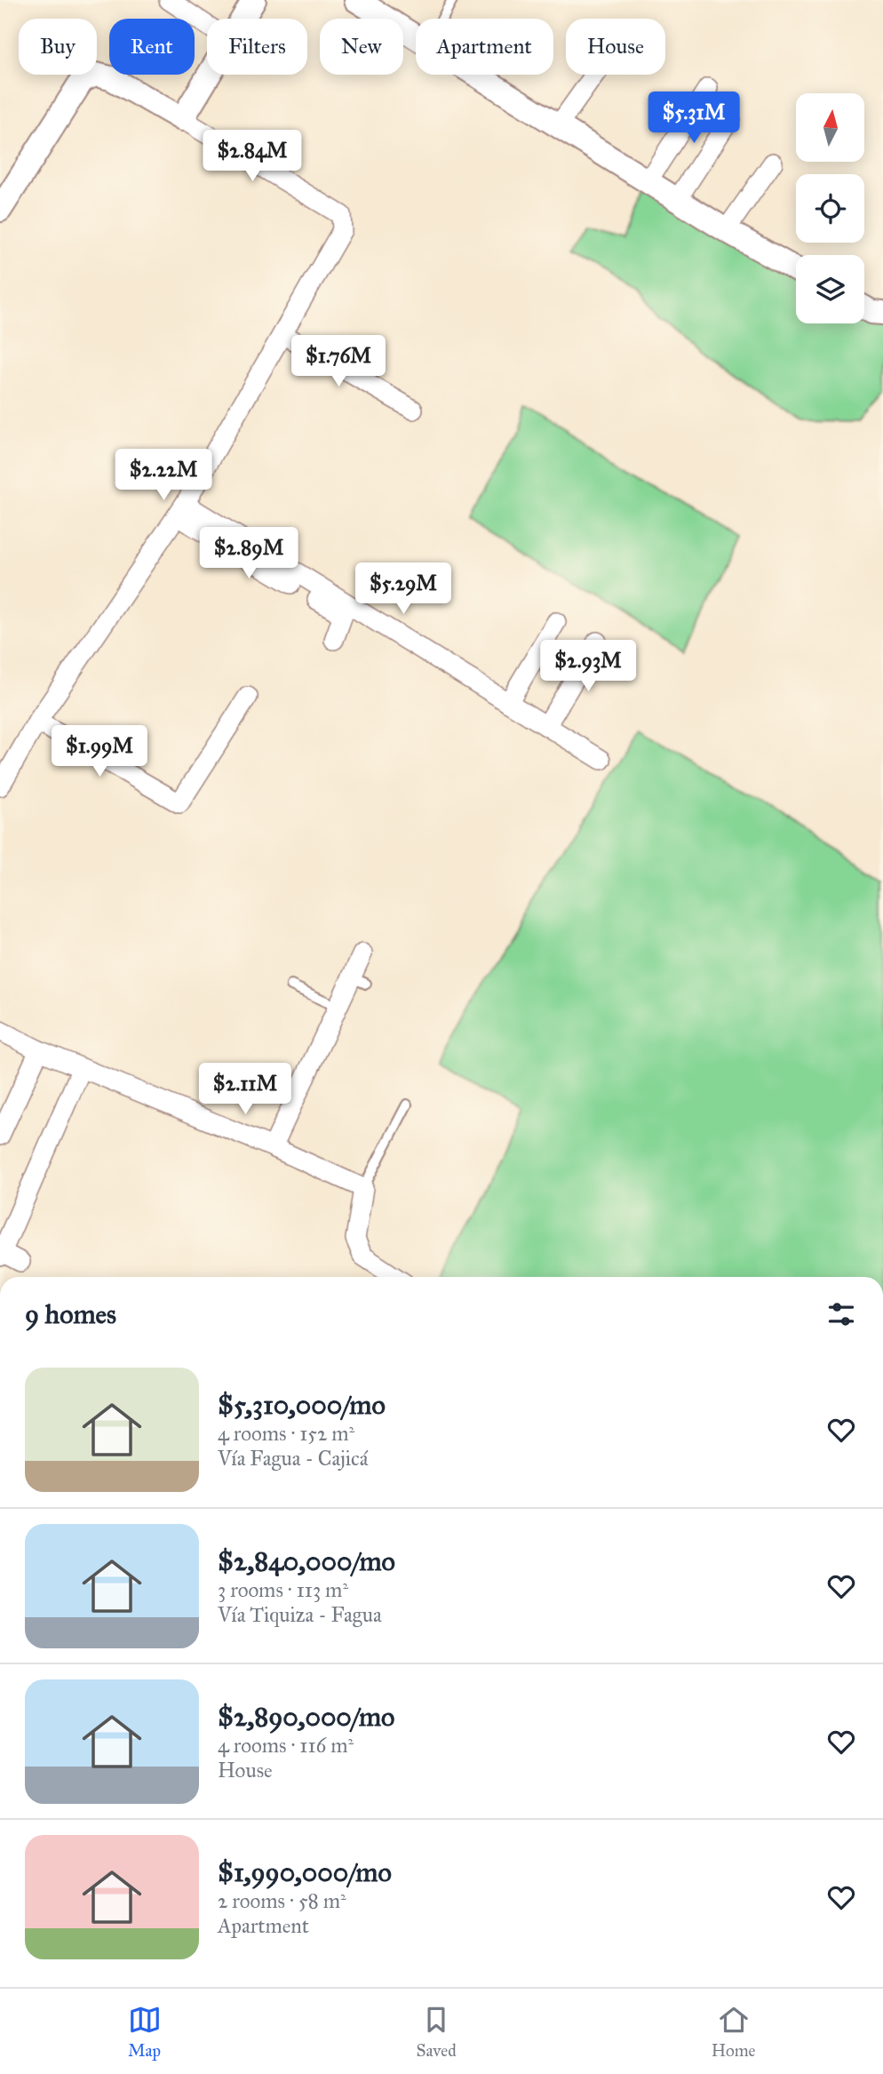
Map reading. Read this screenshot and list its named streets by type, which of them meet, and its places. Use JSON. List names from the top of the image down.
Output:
{
  "north": "top",
  "page": {
    "chip": [
      "Buy",
      "Rent",
      "Filters",
      "New",
      "Apartment",
      "House"
    ],
    "price": [
      "$5.31M",
      "$2.84M",
      "$1.76M",
      "$2.22M",
      "$2.89M",
      "$5.29M",
      "$2.93M",
      "$1.99M",
      "$2.11M"
    ],
    "heading": "9 homes",
    "list": [
      {
        "name": "$5,310,000/mo",
        "note": "4 rooms · 152 m² · Vía Fagua - Cajicá"
      },
      {
        "name": "$2,840,000/mo",
        "note": "3 rooms · 113 m² · Vía Tiquiza - Fagua"
      },
      {
        "name": "$2,890,000/mo",
        "note": "4 rooms · 116 m² · House"
      },
      {
        "name": "$1,990,000/mo",
        "note": "2 rooms · 58 m² · Apartment"
      }
    ],
    "tabs": ["Map", "Saved", "Home"]
  }
}
